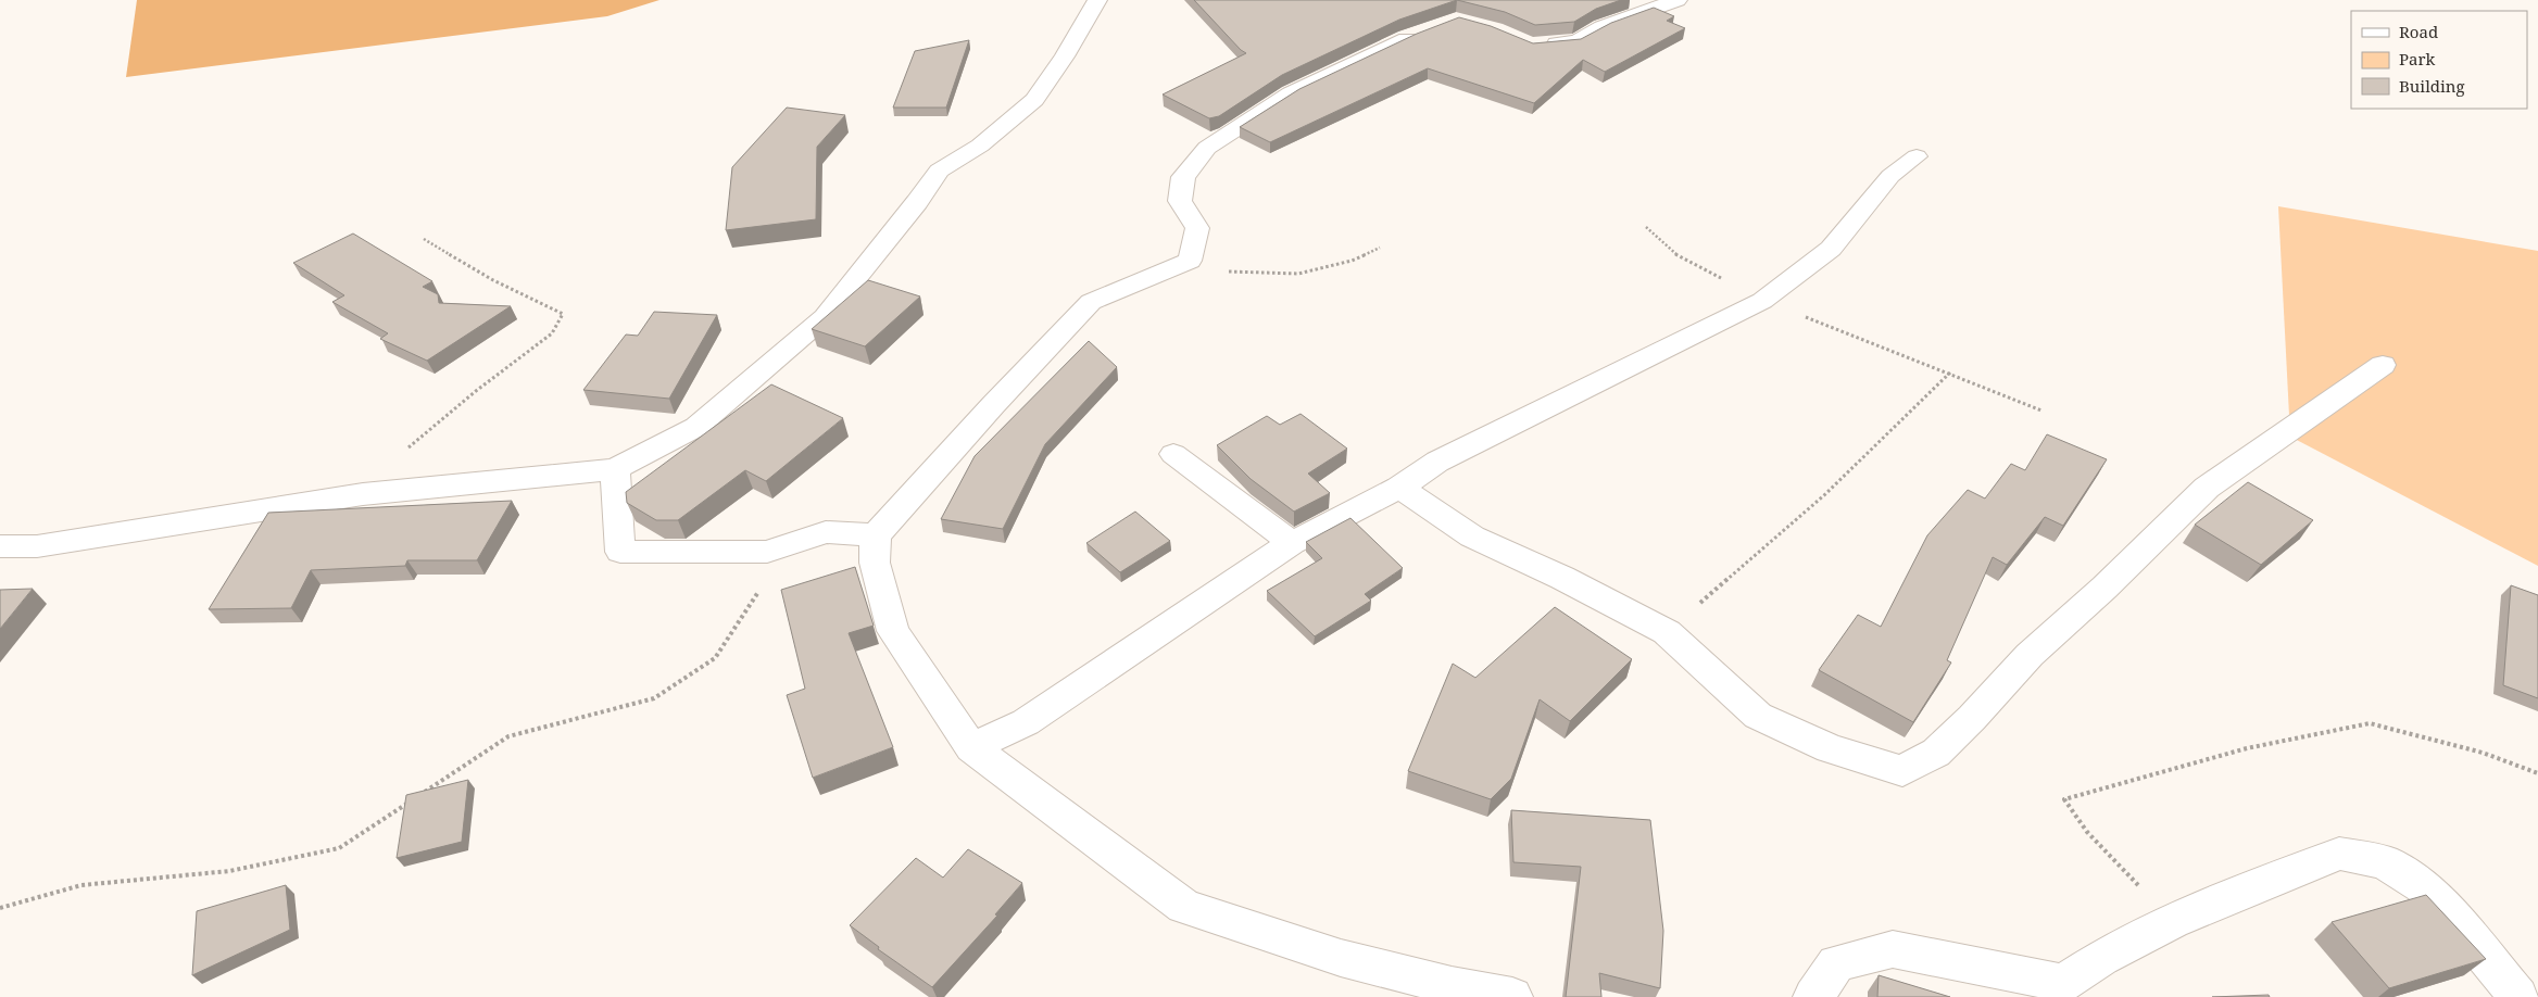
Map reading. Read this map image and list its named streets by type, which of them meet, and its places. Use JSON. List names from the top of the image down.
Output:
{
  "legend": ["Road", "Park", "Building"]
}
